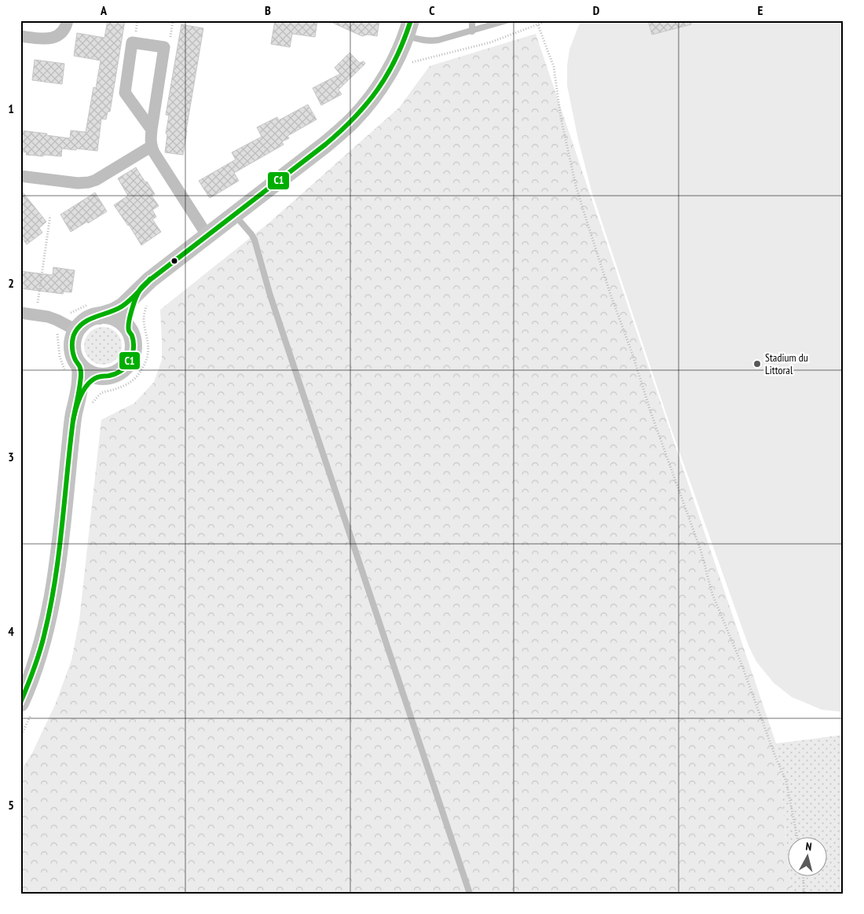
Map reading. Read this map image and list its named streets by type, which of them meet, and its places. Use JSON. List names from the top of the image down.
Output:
{
  "places": ["Stadium du Littoral"],
  "lines": ["transit line C1"],
  "north": "top",
  "grid": {
    "columns": [
      "A",
      "B",
      "C",
      "D",
      "E"
    ],
    "rows": [
      "1",
      "2",
      "3",
      "4",
      "5"
    ]
  }
}
